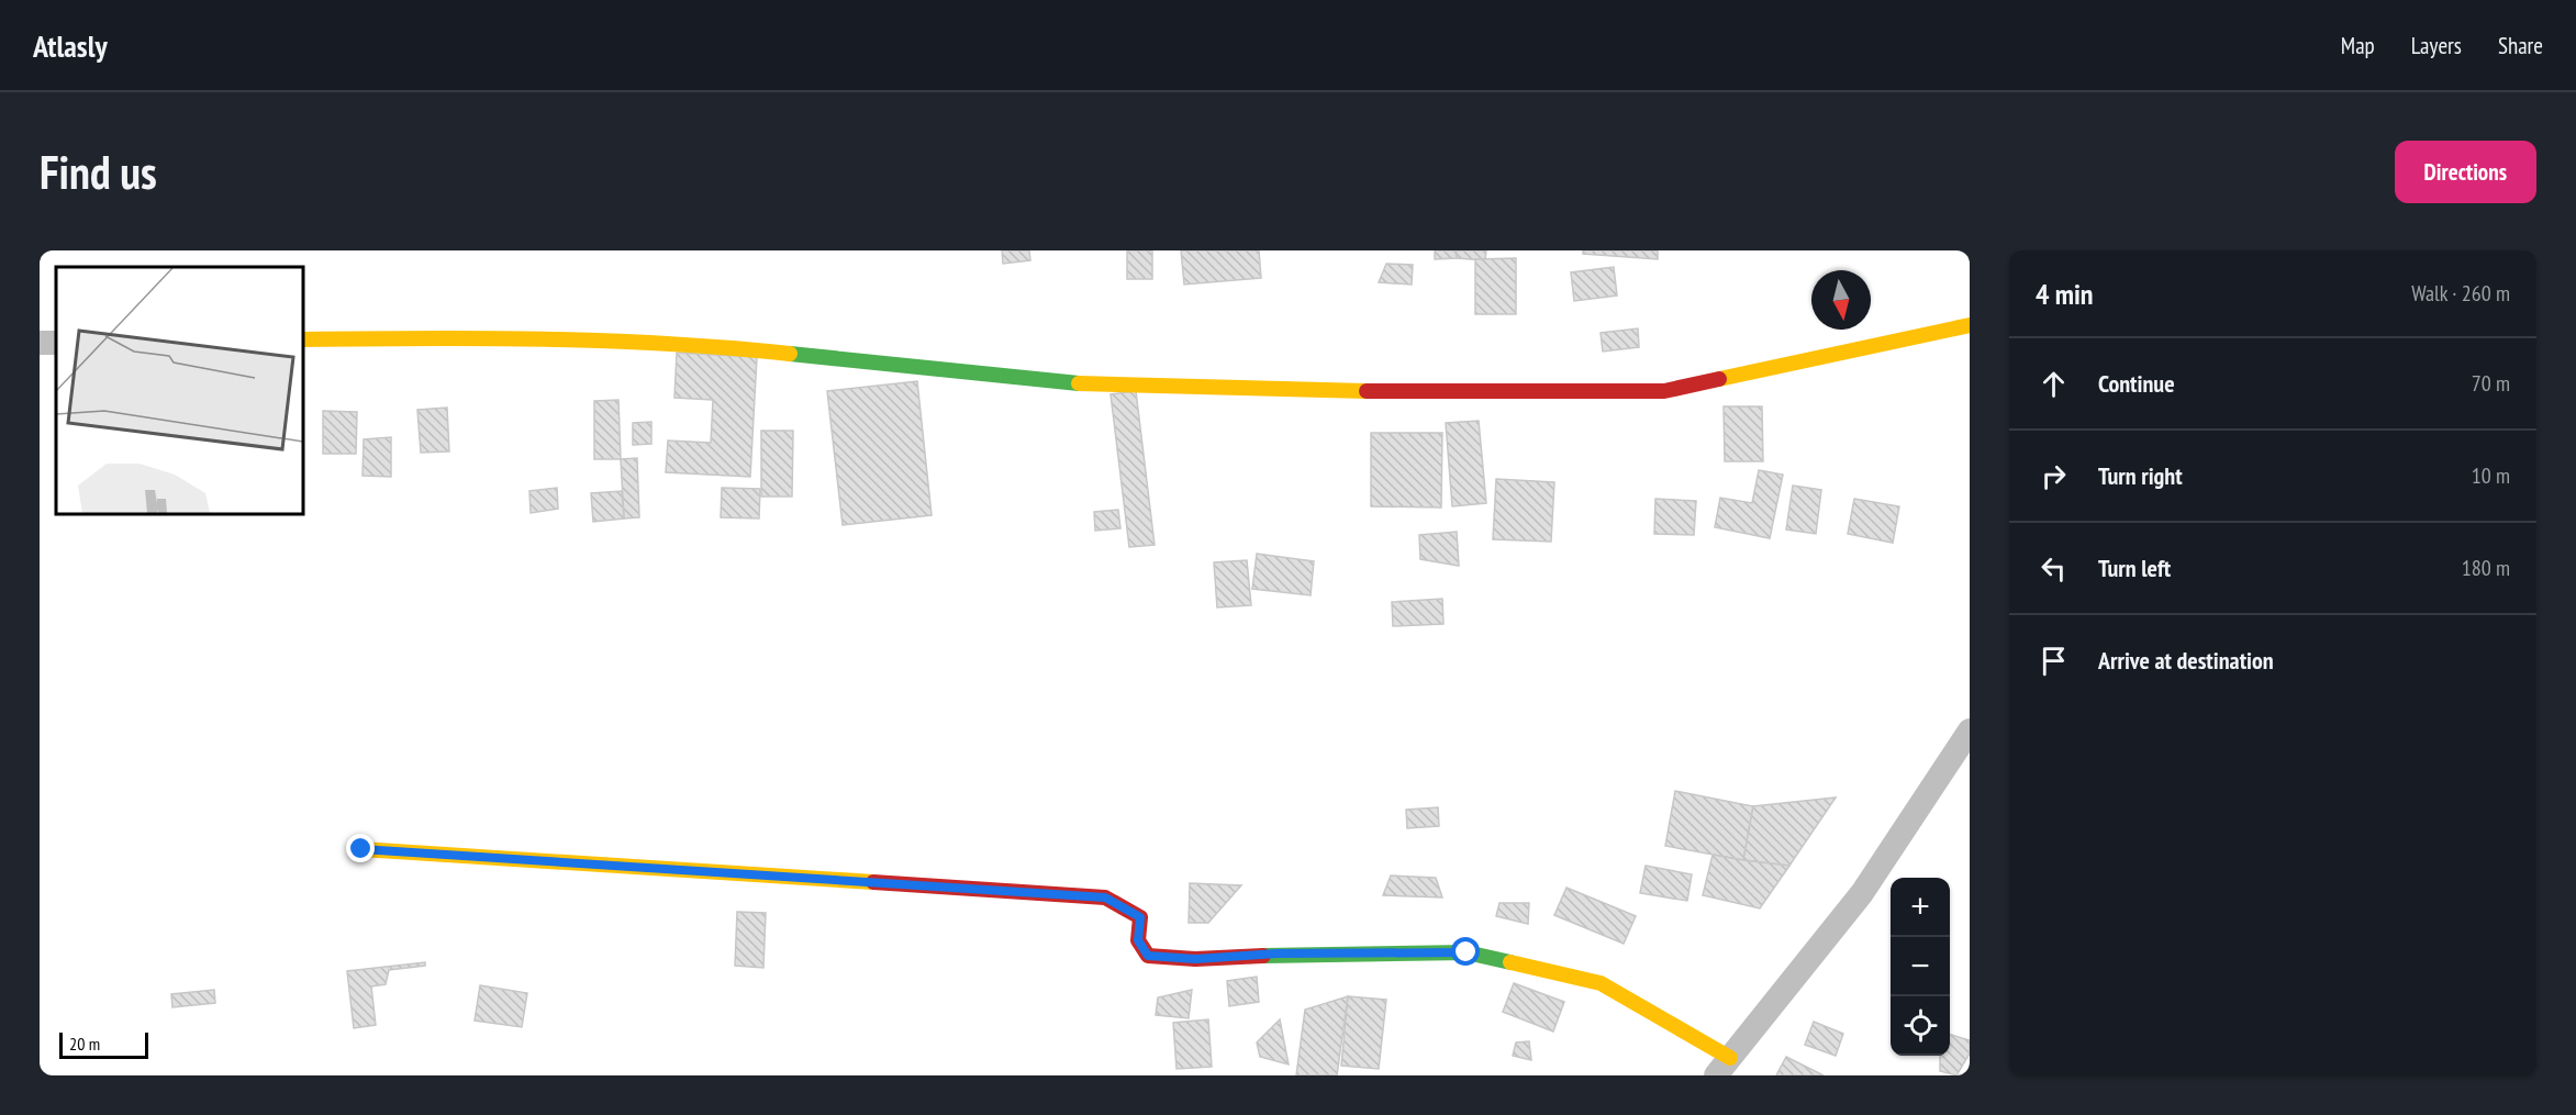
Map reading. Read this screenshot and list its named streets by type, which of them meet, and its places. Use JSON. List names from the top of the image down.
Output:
{
  "scale_bar": "20 m",
  "north": "bottom",
  "page": {
    "header": "Atlasly",
    "nav": ["Map", "Layers", "Share"],
    "buttons": "Directions",
    "title": "Find us",
    "heading": ["4 min", "Walk · 260 m"],
    "list": [
      ["Continue", "70 m"],
      ["Turn right", "10 m"],
      ["Turn left", "180 m"],
      "Arrive at destination"
    ],
    "map_buttons": ["+", "−"],
    "scale": "20 m"
  }
}
